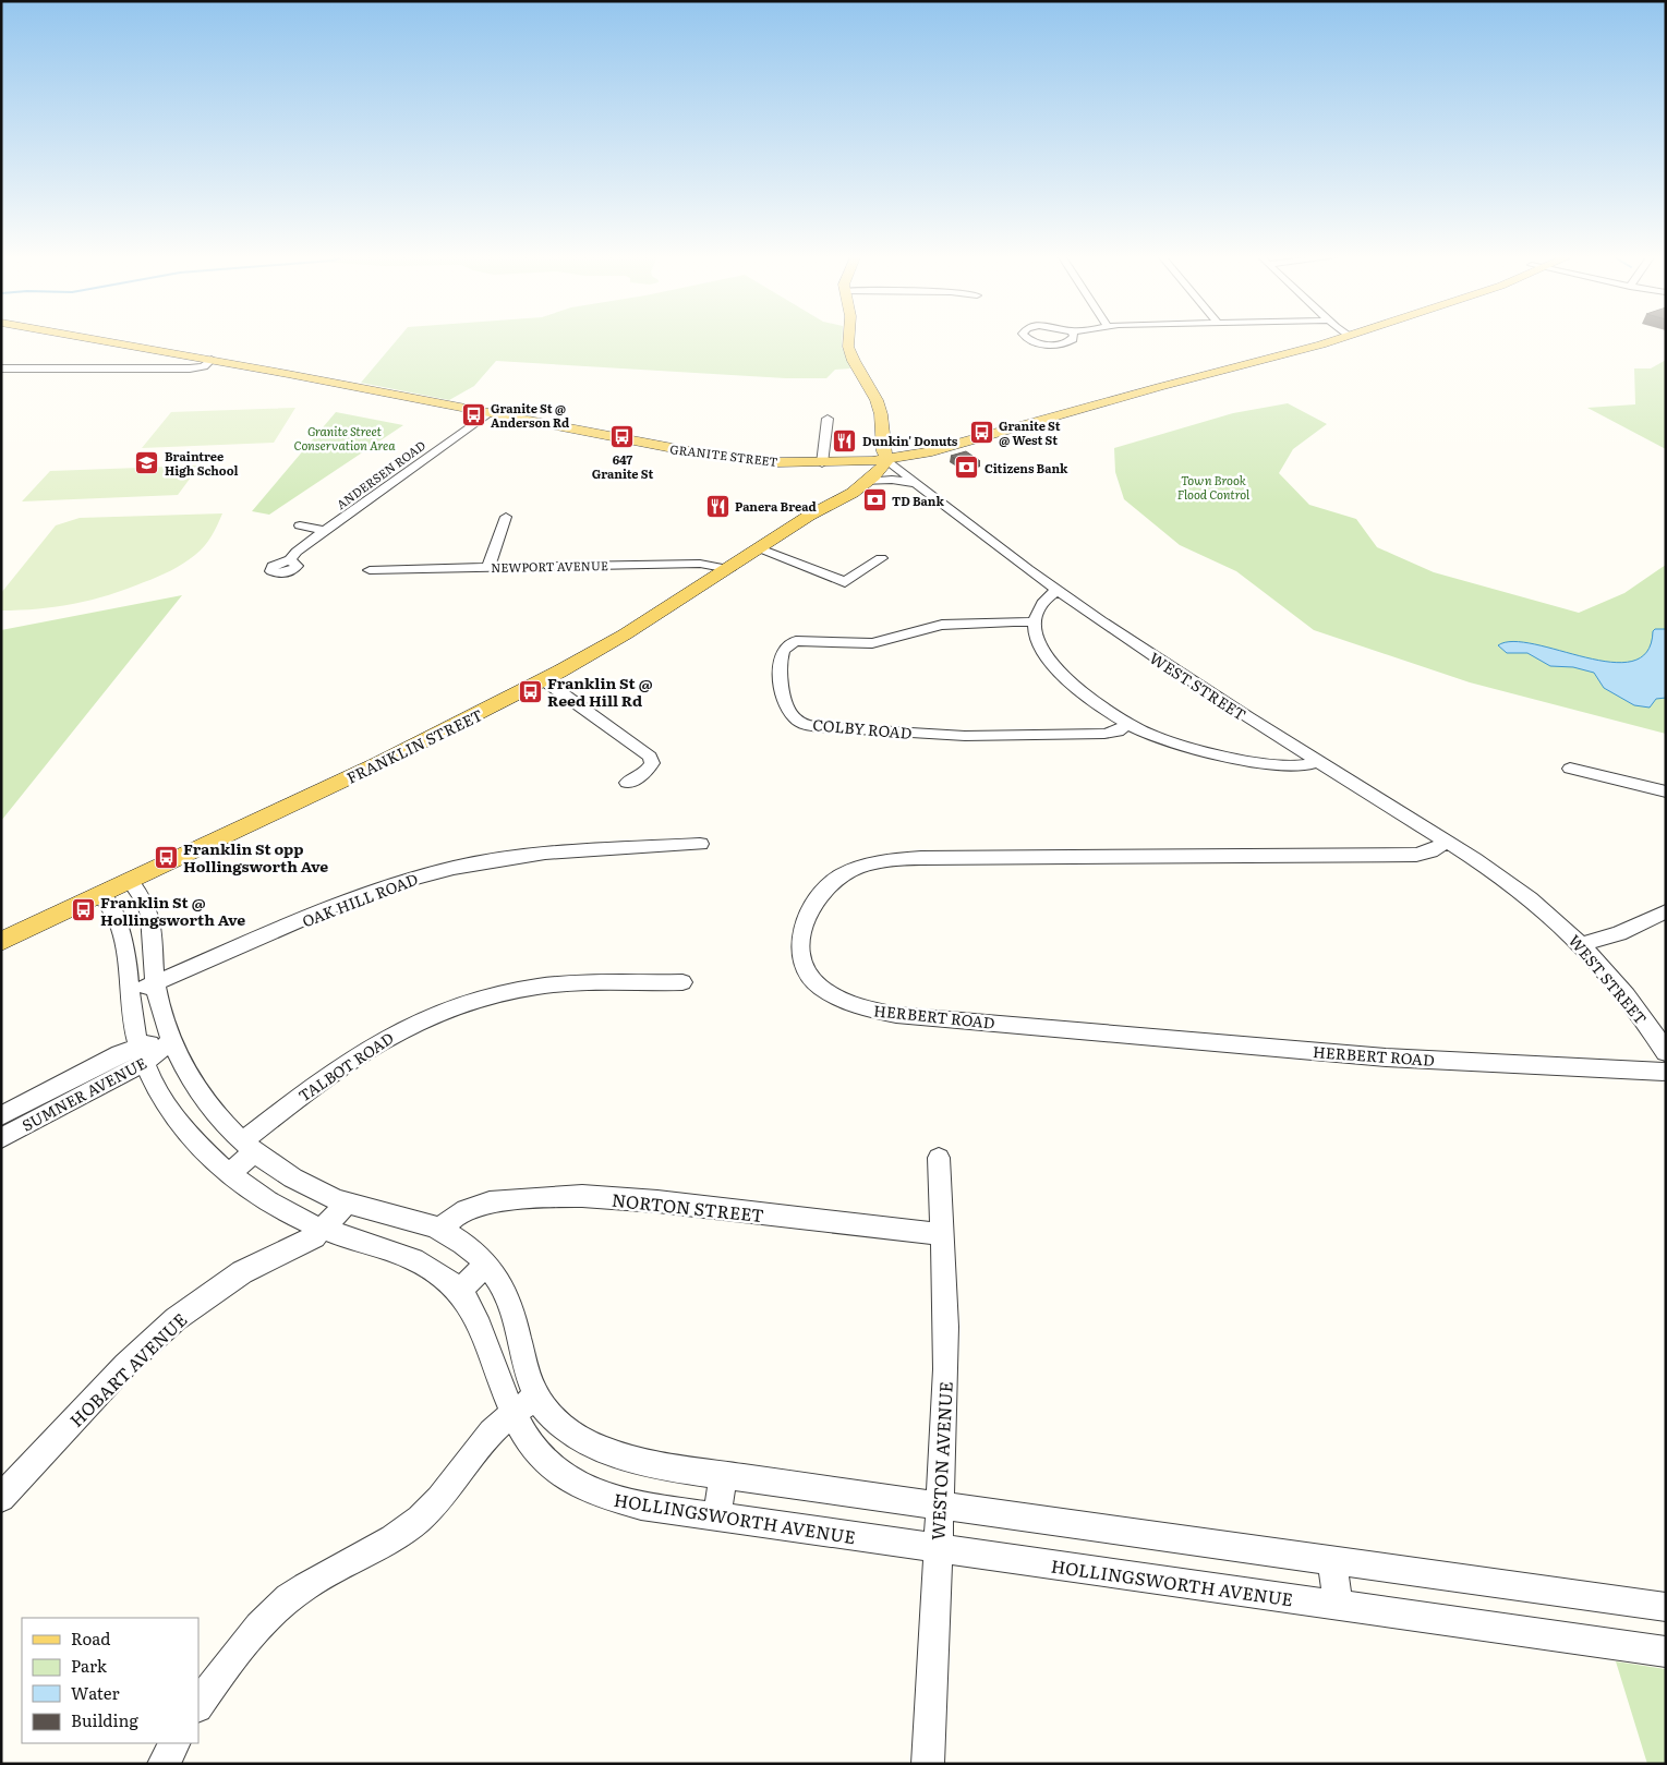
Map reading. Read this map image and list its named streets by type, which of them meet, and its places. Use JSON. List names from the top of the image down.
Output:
{
  "streets": {
    "main road": ["GRANITE STREET", "FRANKLIN STREET"],
    "street": [
      "ANDERSEN ROAD",
      "NEWPORT AVENUE",
      "WEST STREET",
      "COLBY ROAD",
      "OAK HILL ROAD",
      "HERBERT ROAD",
      "TALBOT ROAD",
      "SUMNER AVENUE",
      "NORTON STREET",
      "HOBART AVENUE",
      "WESTON AVENUE",
      "HOLLINGSWORTH AVENUE"
    ]
  },
  "crossings": [
    ["GRANITE STREET", "ANDERSEN ROAD"],
    ["GRANITE STREET", "WEST STREET"],
    ["GRANITE STREET", "FRANKLIN STREET"],
    ["NEWPORT AVENUE", "FRANKLIN STREET"],
    ["WEST STREET", "FRANKLIN STREET"],
    ["WEST STREET", "HERBERT ROAD"],
    ["FRANKLIN STREET", "HOLLINGSWORTH AVENUE"],
    ["OAK HILL ROAD", "HOLLINGSWORTH AVENUE"],
    ["TALBOT ROAD", "HOLLINGSWORTH AVENUE"],
    ["SUMNER AVENUE", "HOLLINGSWORTH AVENUE"],
    ["NORTON STREET", "WESTON AVENUE"],
    ["HOBART AVENUE", "HOLLINGSWORTH AVENUE"],
    ["WESTON AVENUE", "HOLLINGSWORTH AVENUE"]
  ],
  "parks": ["Granite Street Conservation Area", "Town Brook Flood Control"],
  "places": {
    "bus stop": [
      "Granite St @ Anderson Rd",
      "Granite St @ West St",
      "647 Granite St",
      "Franklin St @ Reed Hill Rd",
      "Franklin St opp Hollingsworth Ave",
      "Franklin St @ Hollingsworth Ave"
    ],
    "restaurant": ["Dunkin' Donuts", "Panera Bread"],
    "school or university": ["Braintree High School"],
    "bank": ["Citizens Bank", "TD Bank"]
  },
  "legend": [
    "Road",
    "Park",
    "Water",
    "Building"
  ]
}
